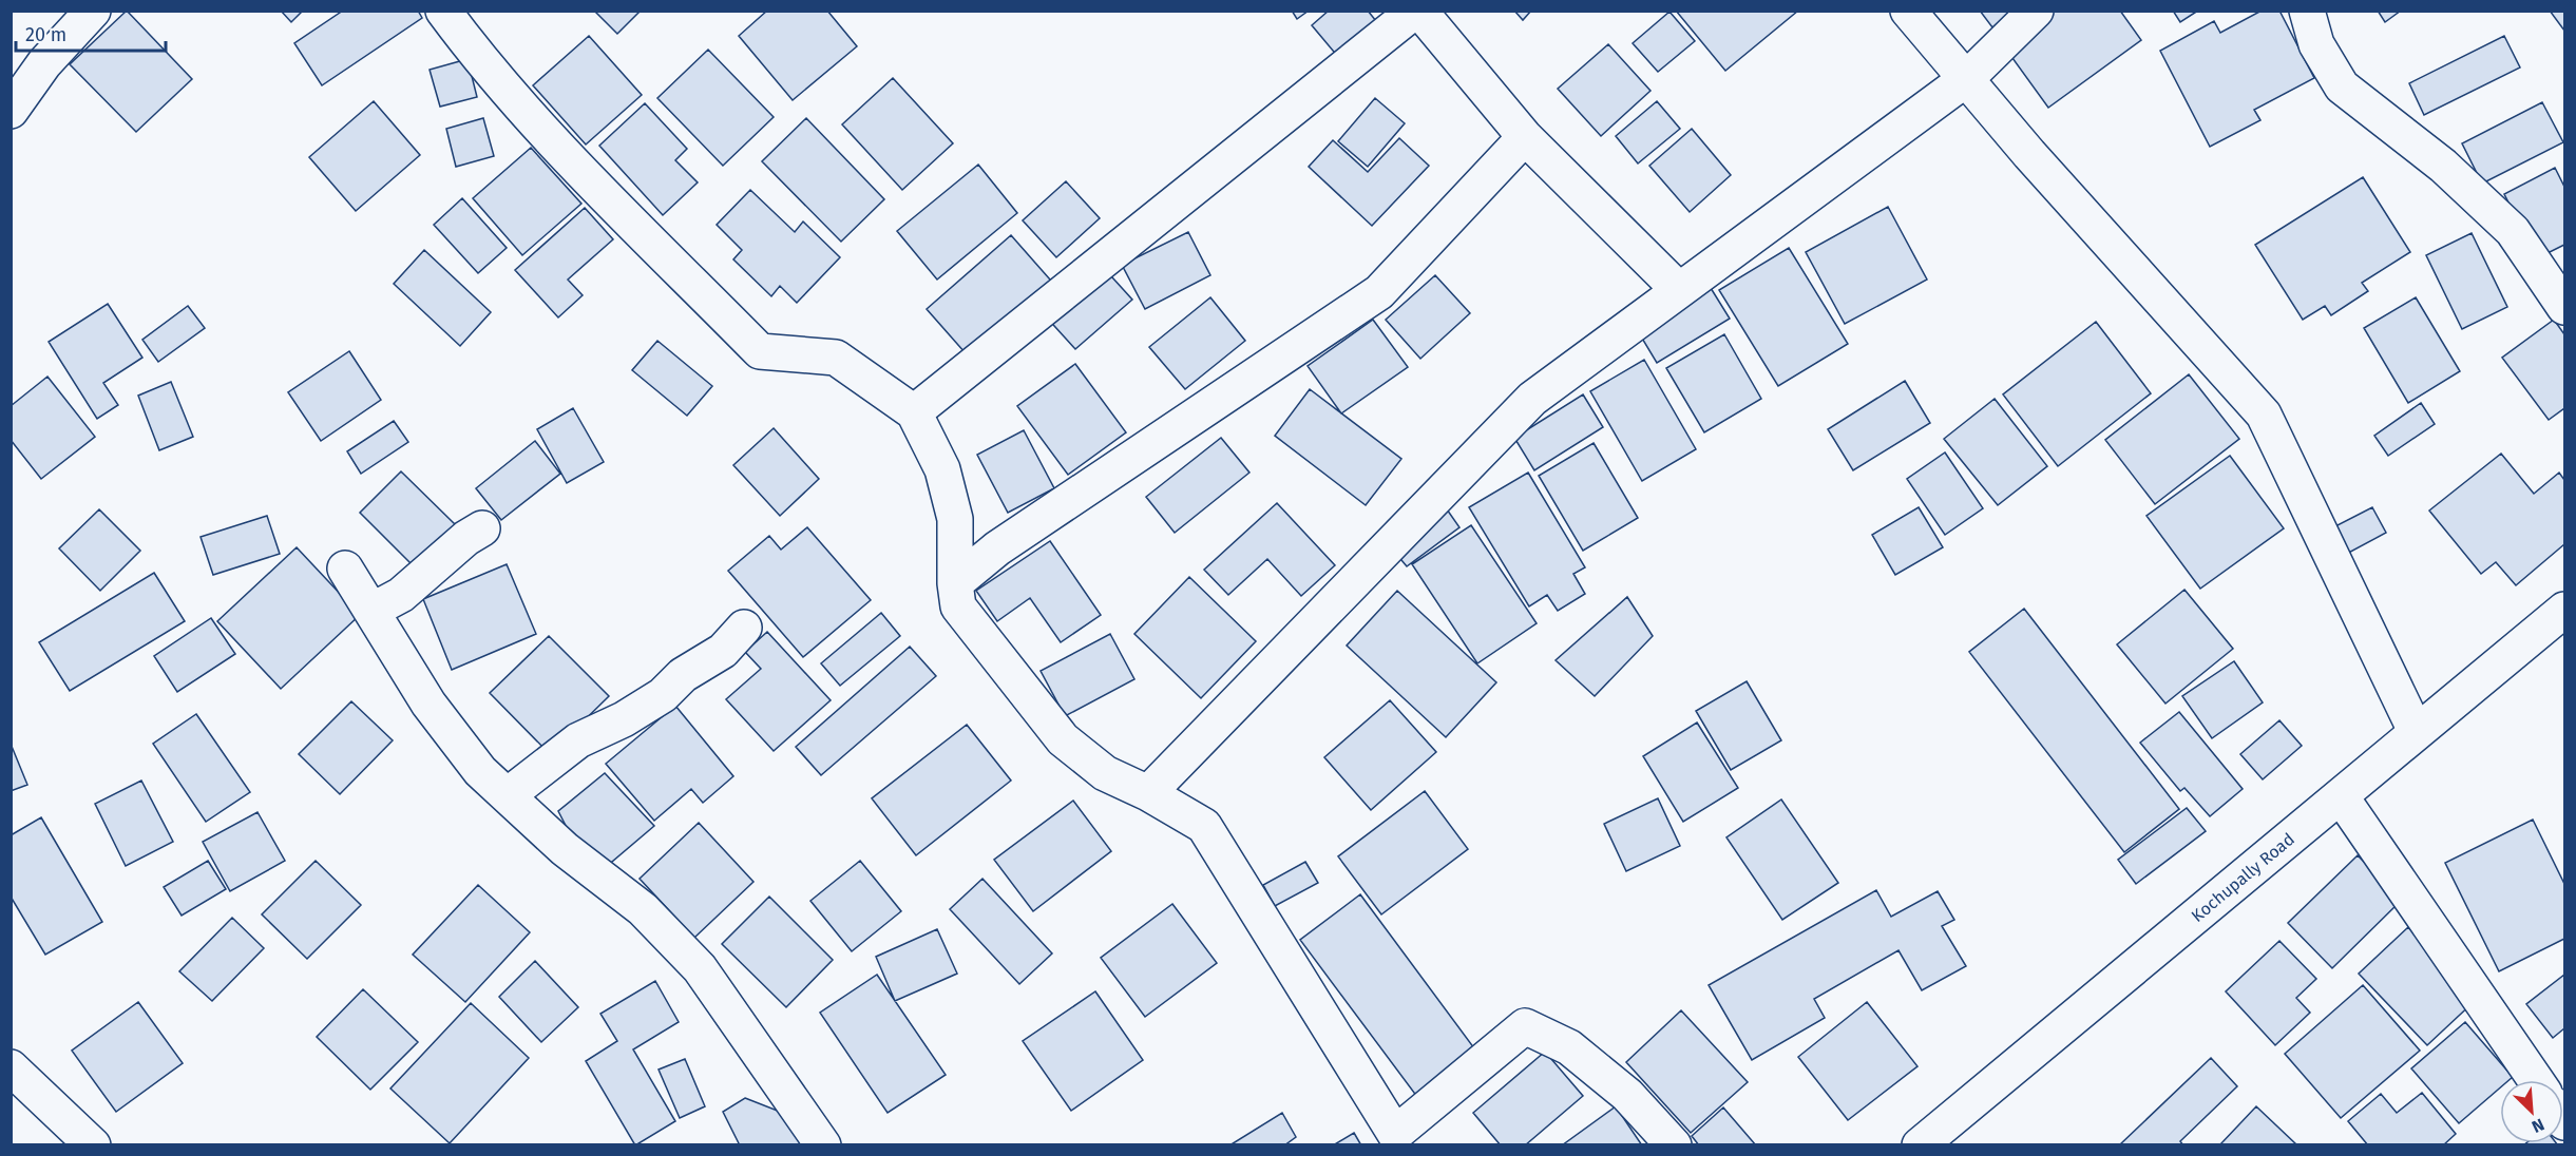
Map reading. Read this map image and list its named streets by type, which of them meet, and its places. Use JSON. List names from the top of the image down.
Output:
{
  "streets": {
    "street": ["Kochupally Road"]
  },
  "scale_bar": "20 m",
  "north": "bottom right"
}
